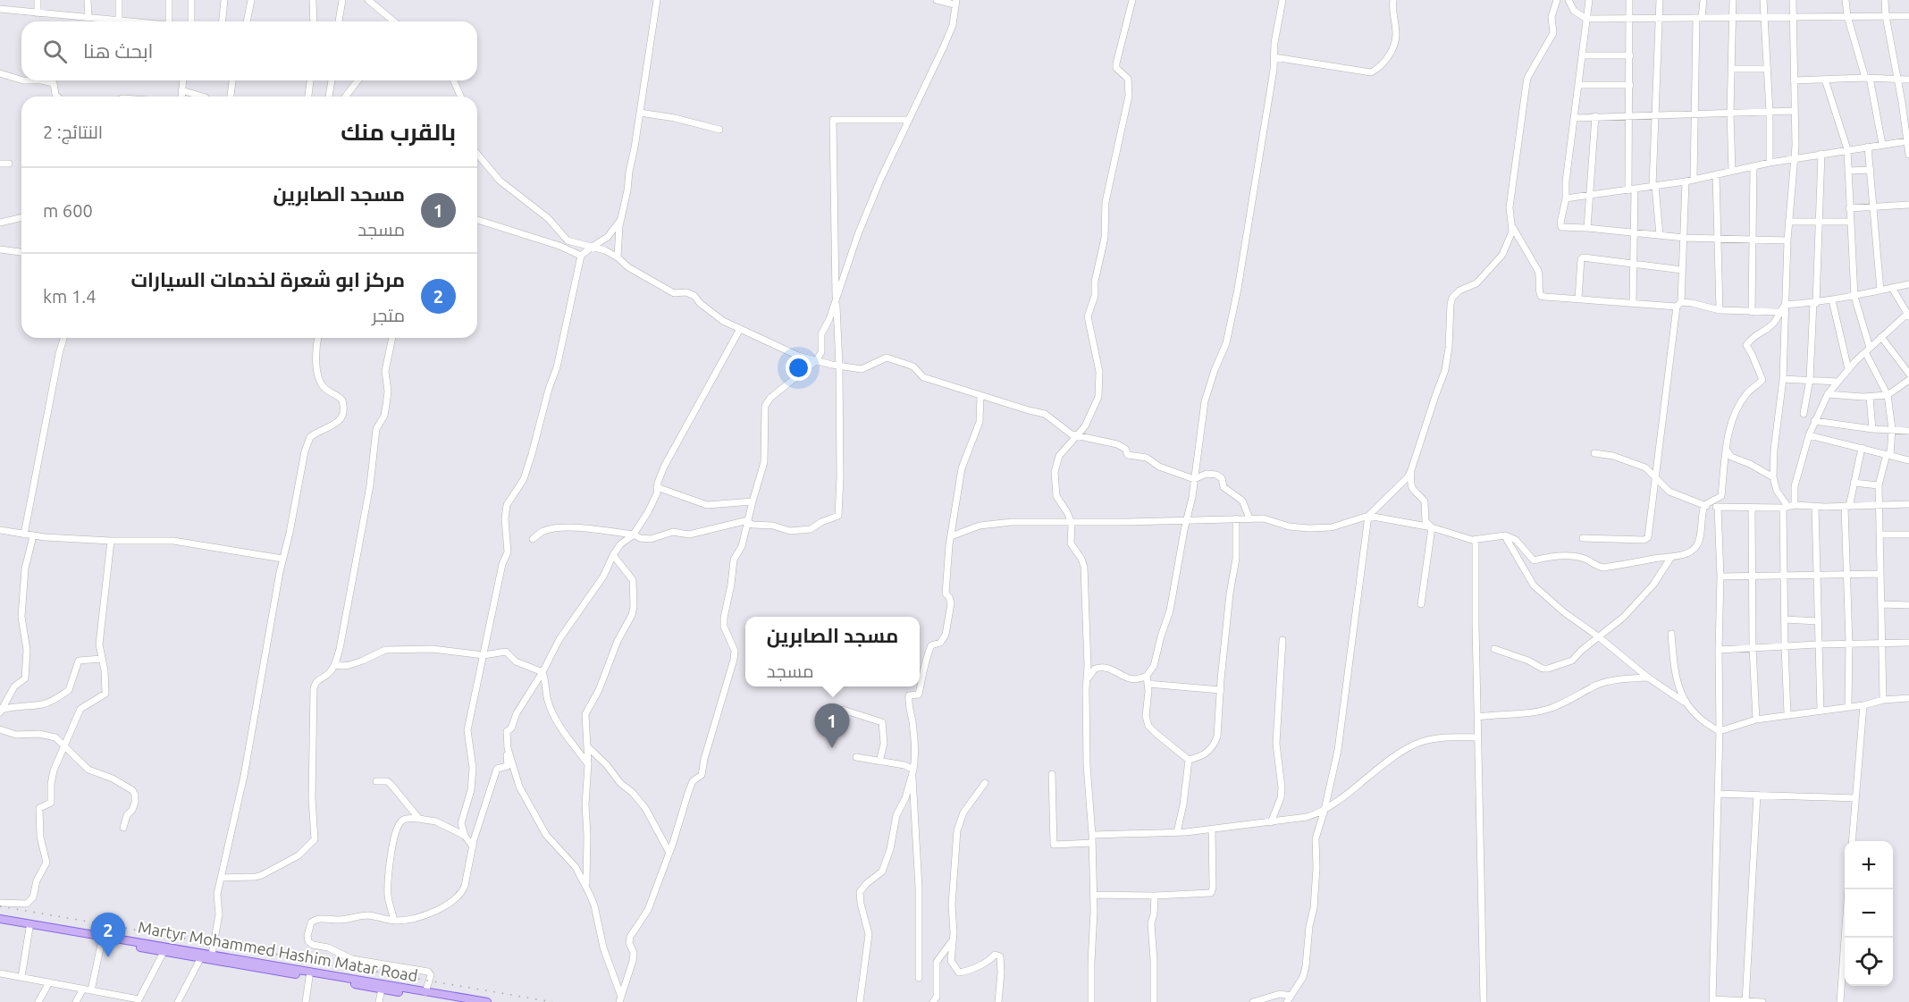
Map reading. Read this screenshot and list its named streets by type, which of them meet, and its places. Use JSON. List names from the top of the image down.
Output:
{
  "streets": {
    "main road": ["Martyr Mohammed Hashim Matar Road"]
  },
  "page": {
    "search": "ابحث هنا",
    "heading": ["بالقرب منك", "النتائج: 2"],
    "list": [
      {
        "mark": "1",
        "name": "مسجد الصابرين",
        "note": "مسجد",
        "value": "600 m"
      },
      {
        "mark": "2",
        "name": "مركز ابو شعرة لخدمات السيارات",
        "note": "متجر",
        "value": "1.4 km"
      }
    ],
    "popup": ["مسجد الصابرين", "مسجد"],
    "pins": ["1", "2"],
    "map_buttons": ["+", "−"]
  }
}
